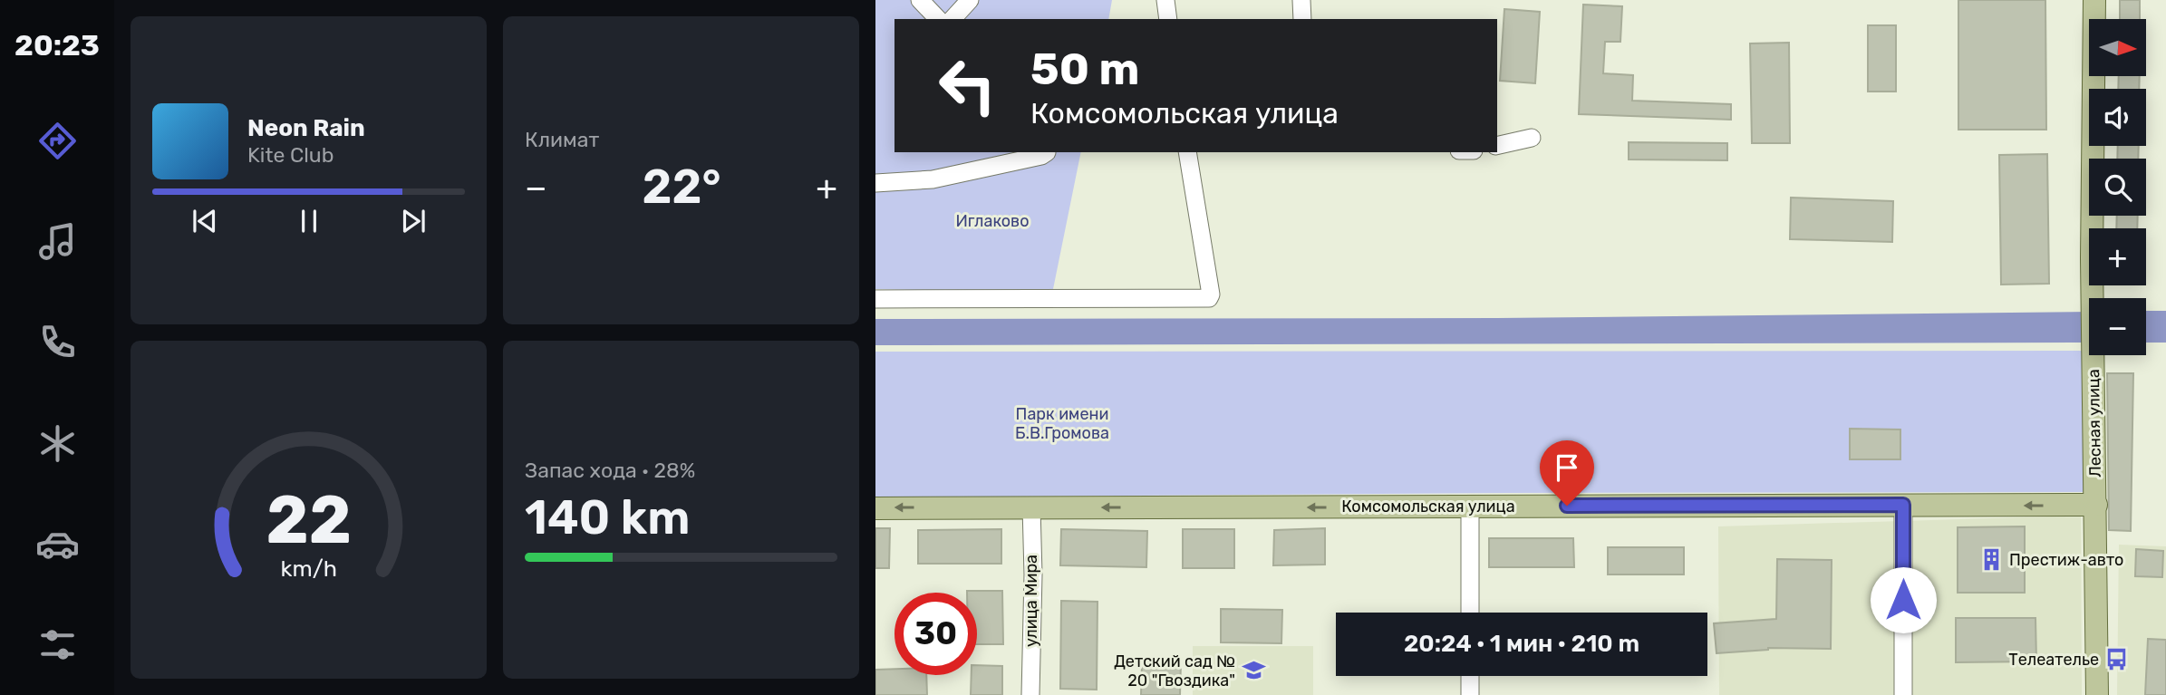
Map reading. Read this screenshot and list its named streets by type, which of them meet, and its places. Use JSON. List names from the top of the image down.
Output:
{
  "streets": {
    "main road": ["Лесная улица", "Комсомольская улица"],
    "street": ["улица Мира"]
  },
  "crossings": [
    ["Лесная улица", "Комсомольская улица"],
    ["Комсомольская улица", "улица Мира"]
  ],
  "one_way": ["Комсомольская улица"],
  "parks": ["Иглаково", "Парк имени Б.В.Громова"],
  "places": {
    "building": ["Престиж-авто"],
    "bus stop": ["Телеателье"],
    "school or university": ["Детский сад № 20 \"Гвоздика\""]
  },
  "north": "right",
  "page": {
    "tabs": "20:23",
    "tile": [
      "Климат",
      ["Запас хода · 28%", "140 km"]
    ],
    "map_buttons": ["+", "−"],
    "turn": ["50 m", "Комсомольская улица"],
    "song": ["Neon Rain", "Kite Club"],
    "heat": ["−", "22°", "+"],
    "limit": "30",
    "trip": "20:24 · 1 мин · 210 m",
    "gauge": ["22", "km/h"]
  }
}
